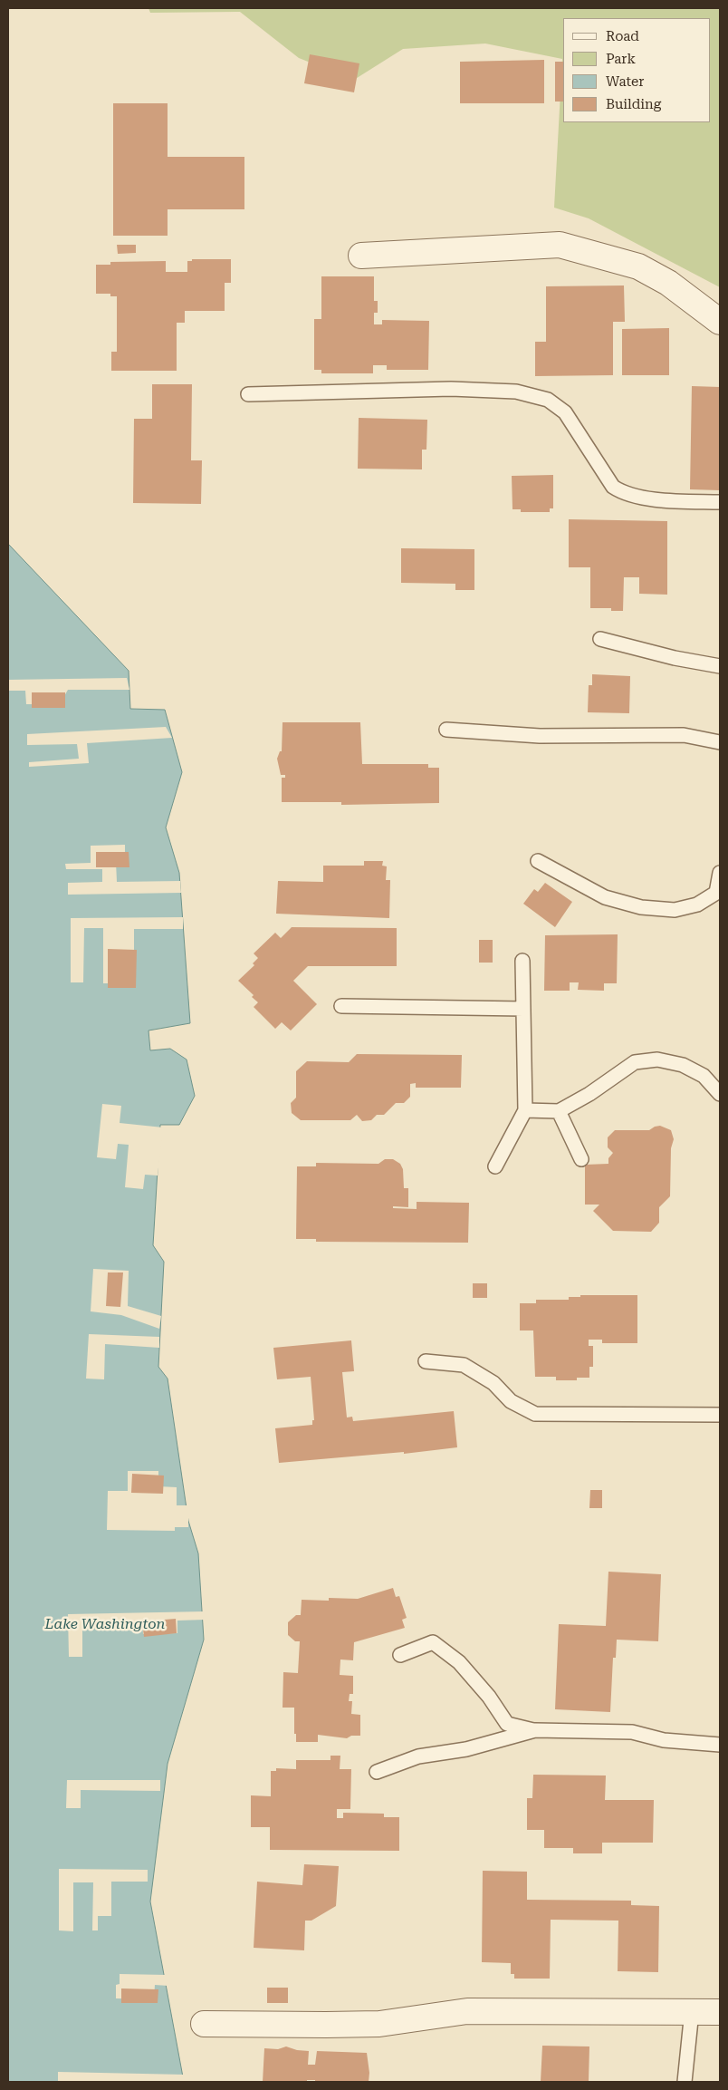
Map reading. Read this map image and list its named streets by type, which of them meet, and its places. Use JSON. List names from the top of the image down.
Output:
{
  "water": ["Lake Washington"],
  "legend": [
    "Road",
    "Park",
    "Water",
    "Building"
  ]
}
